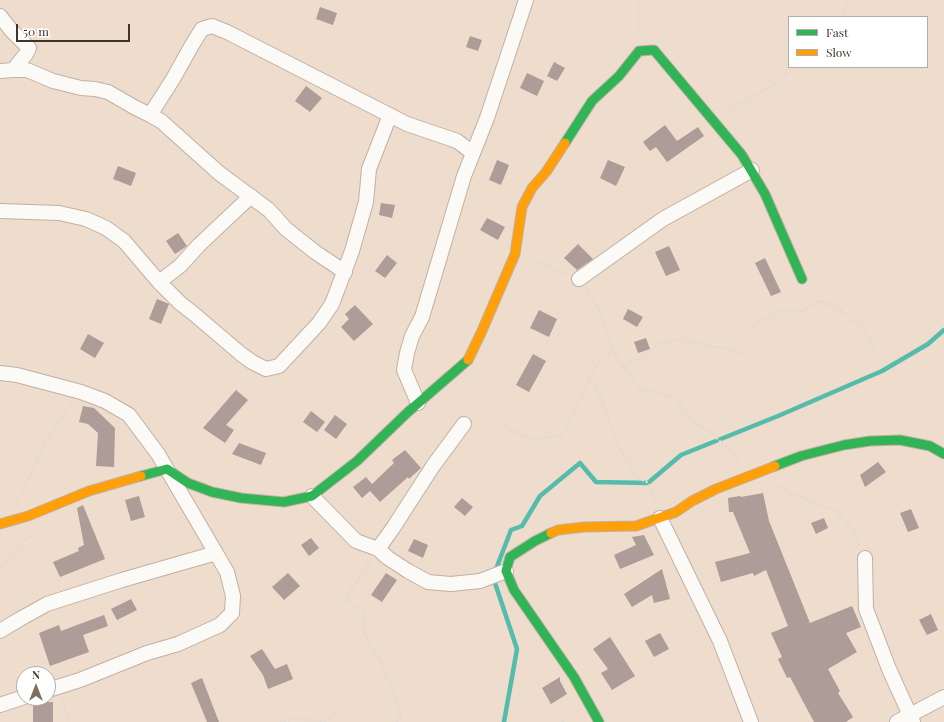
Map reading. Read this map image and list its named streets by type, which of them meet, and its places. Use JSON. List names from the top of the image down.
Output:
{
  "legend": ["Fast", "Slow"],
  "scale_bar": "50 m",
  "north": "top"
}
